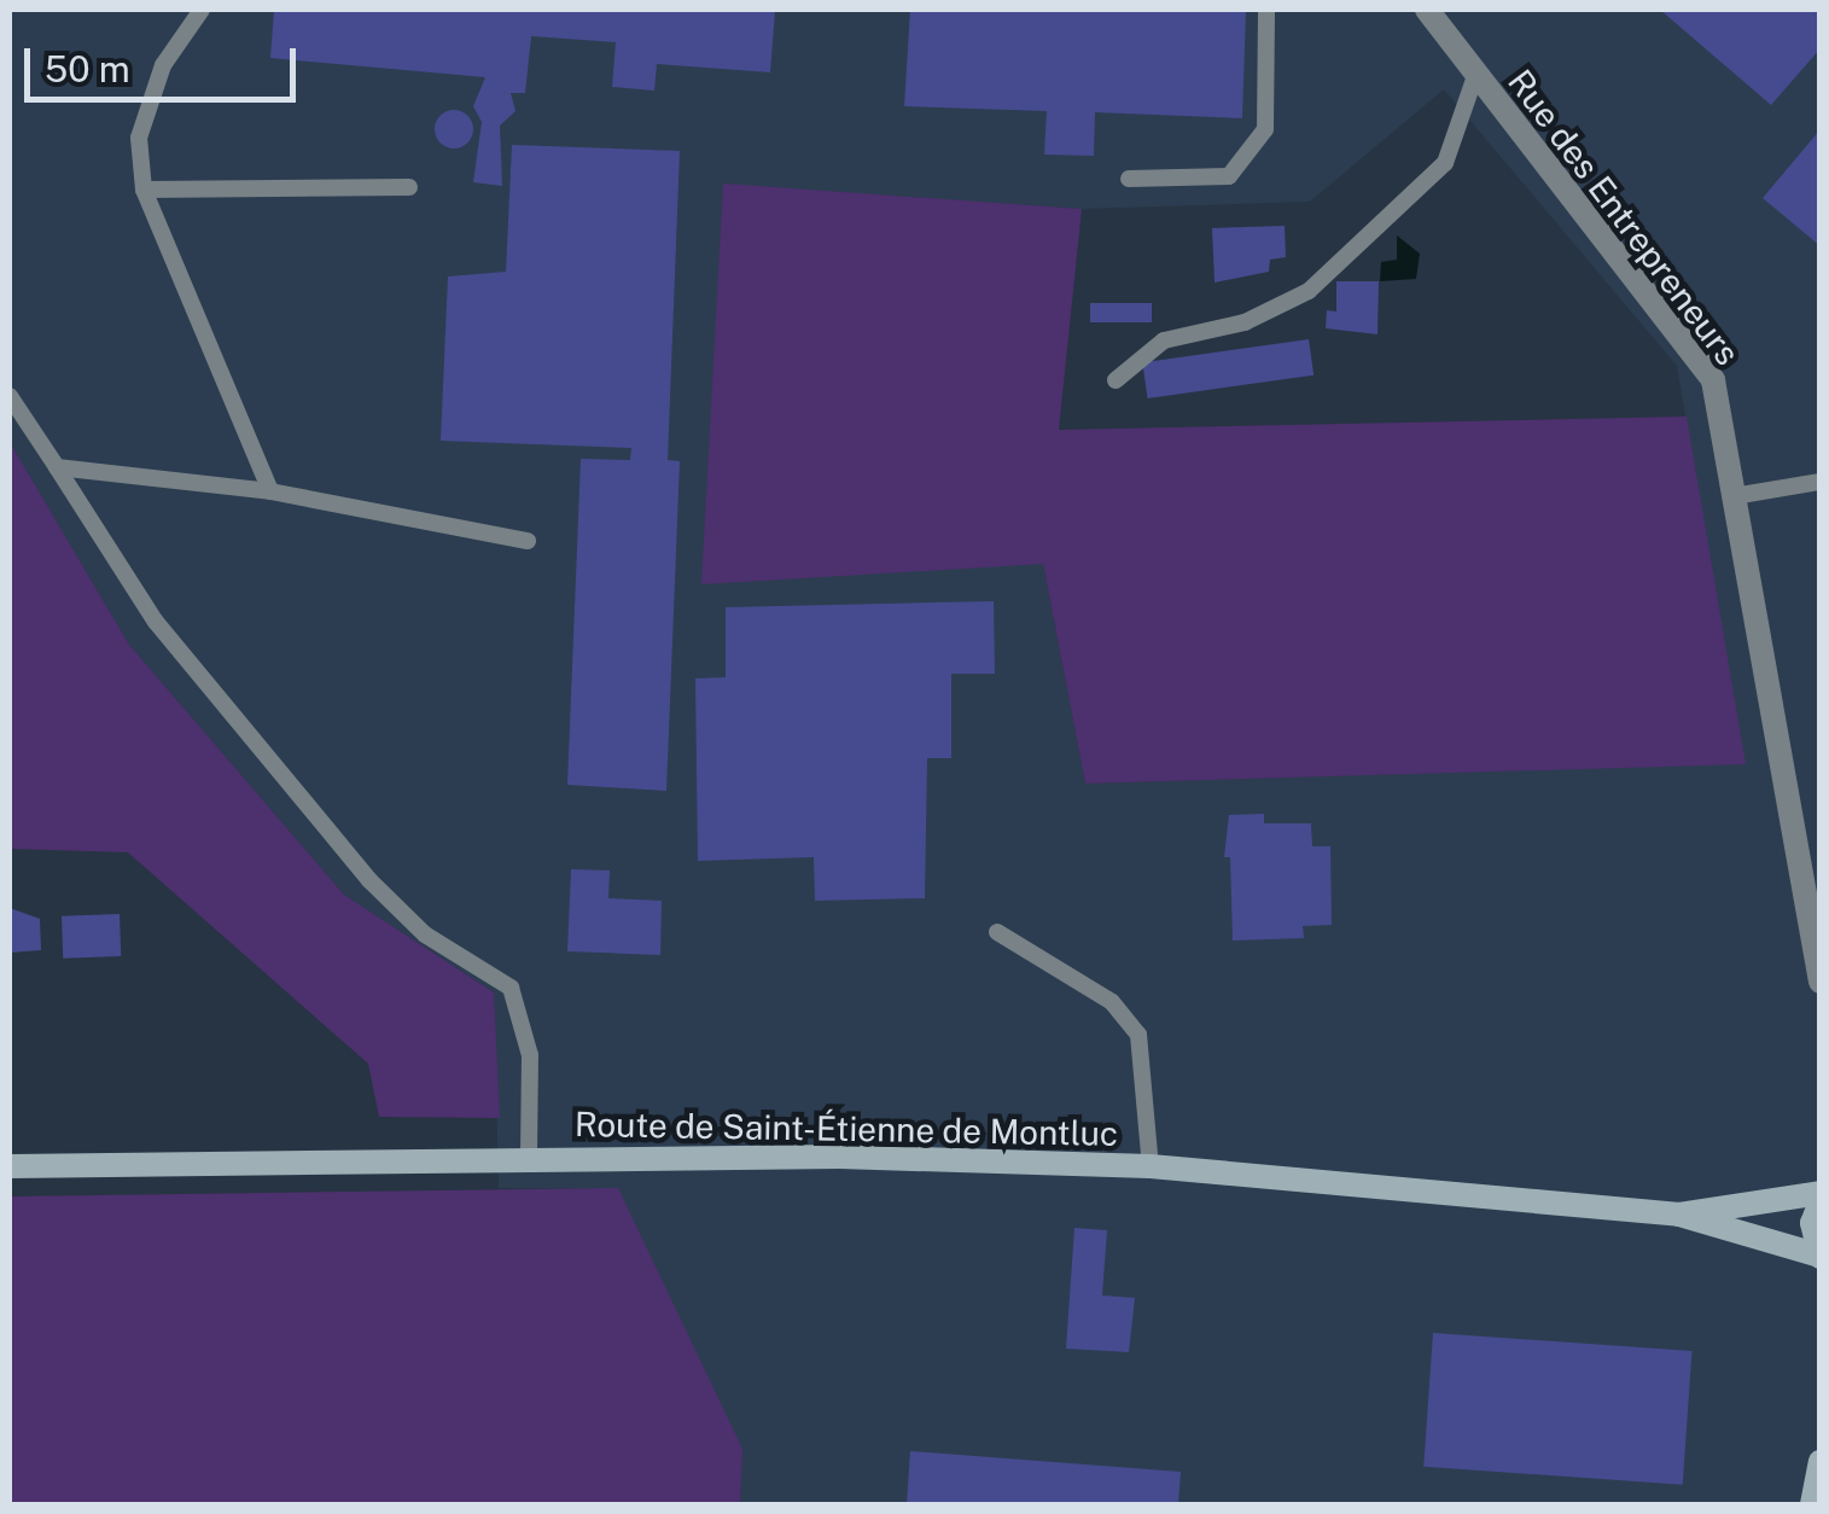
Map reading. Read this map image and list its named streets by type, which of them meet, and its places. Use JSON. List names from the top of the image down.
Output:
{
  "streets": {
    "main road": ["Route de Saint-Étienne de Montluc"],
    "street": ["Rue des Entrepreneurs"]
  },
  "scale_bar": "50 m"
}
